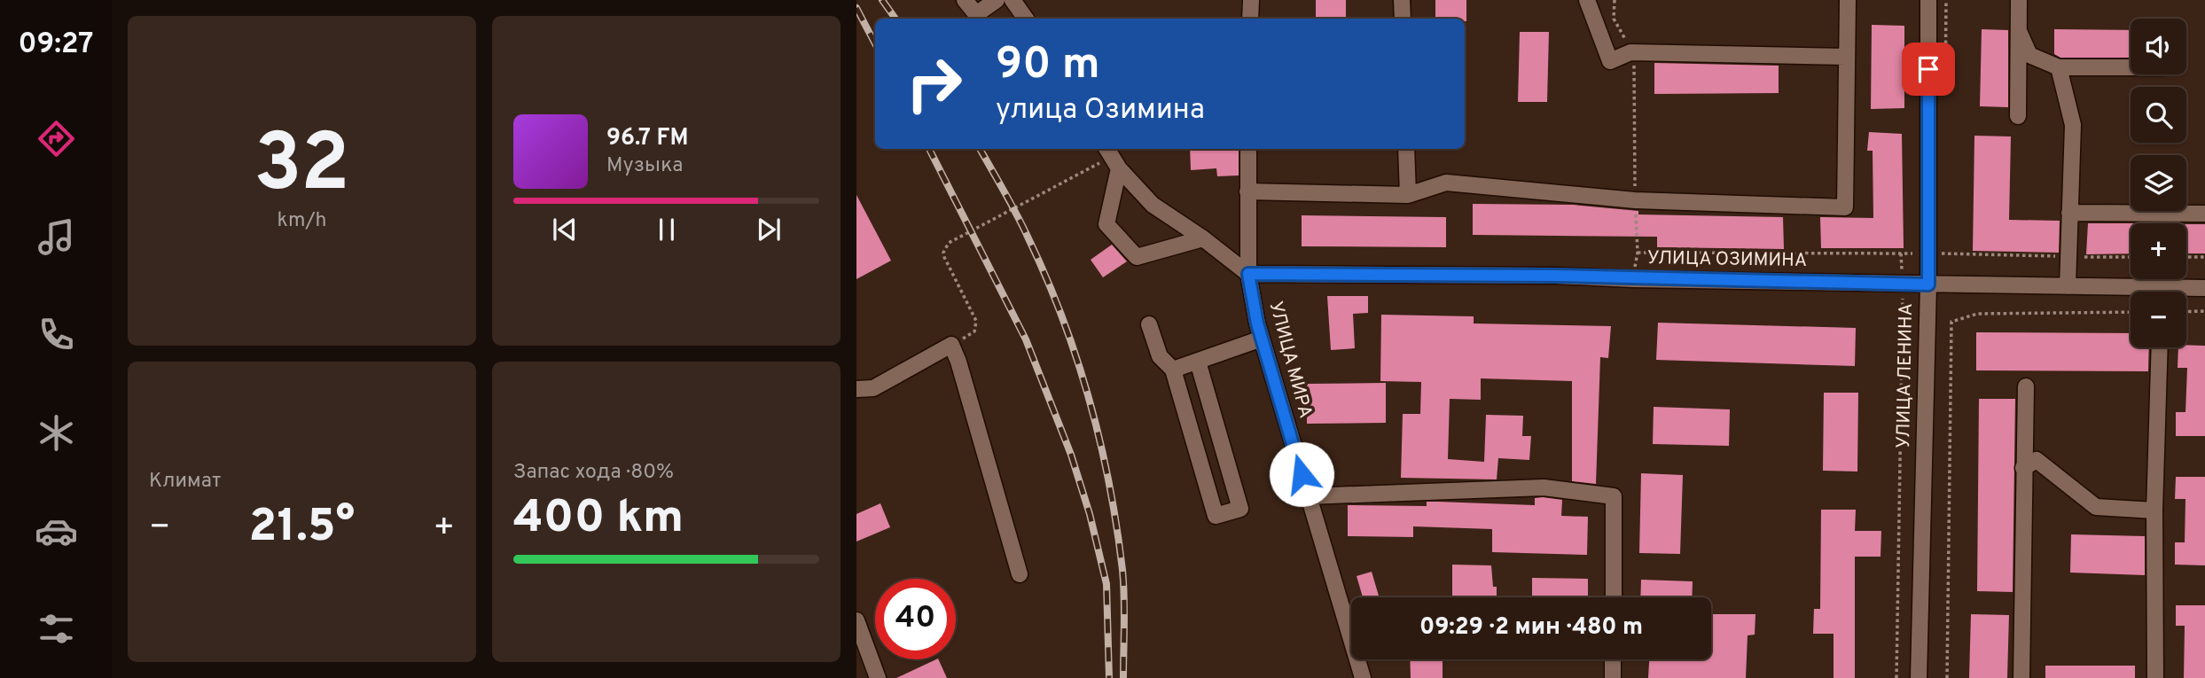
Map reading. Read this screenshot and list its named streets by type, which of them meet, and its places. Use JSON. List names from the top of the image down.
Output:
{
  "streets": {
    "street": ["УЛИЦА ОЗИМИНА", "УЛИЦА МИРА", "УЛИЦА ЛЕНИНА"]
  },
  "crossings": [
    ["УЛИЦА ОЗИМИНА", "УЛИЦА МИРА"],
    ["УЛИЦА ОЗИМИНА", "УЛИЦА ЛЕНИНА"]
  ],
  "page": {
    "tabs": "09:27",
    "tile": [
      ["32", "km/h"],
      "Климат",
      ["Запас хода · 80%", "400 km"]
    ],
    "map_buttons": ["+", "−"],
    "turn": ["90 m", "улица Озимина"],
    "song": ["96.7 FM", "Музыка"],
    "heat": ["−", "21.5°", "+"],
    "limit": "40",
    "trip": "09:29 · 2 мин · 480 m"
  }
}
